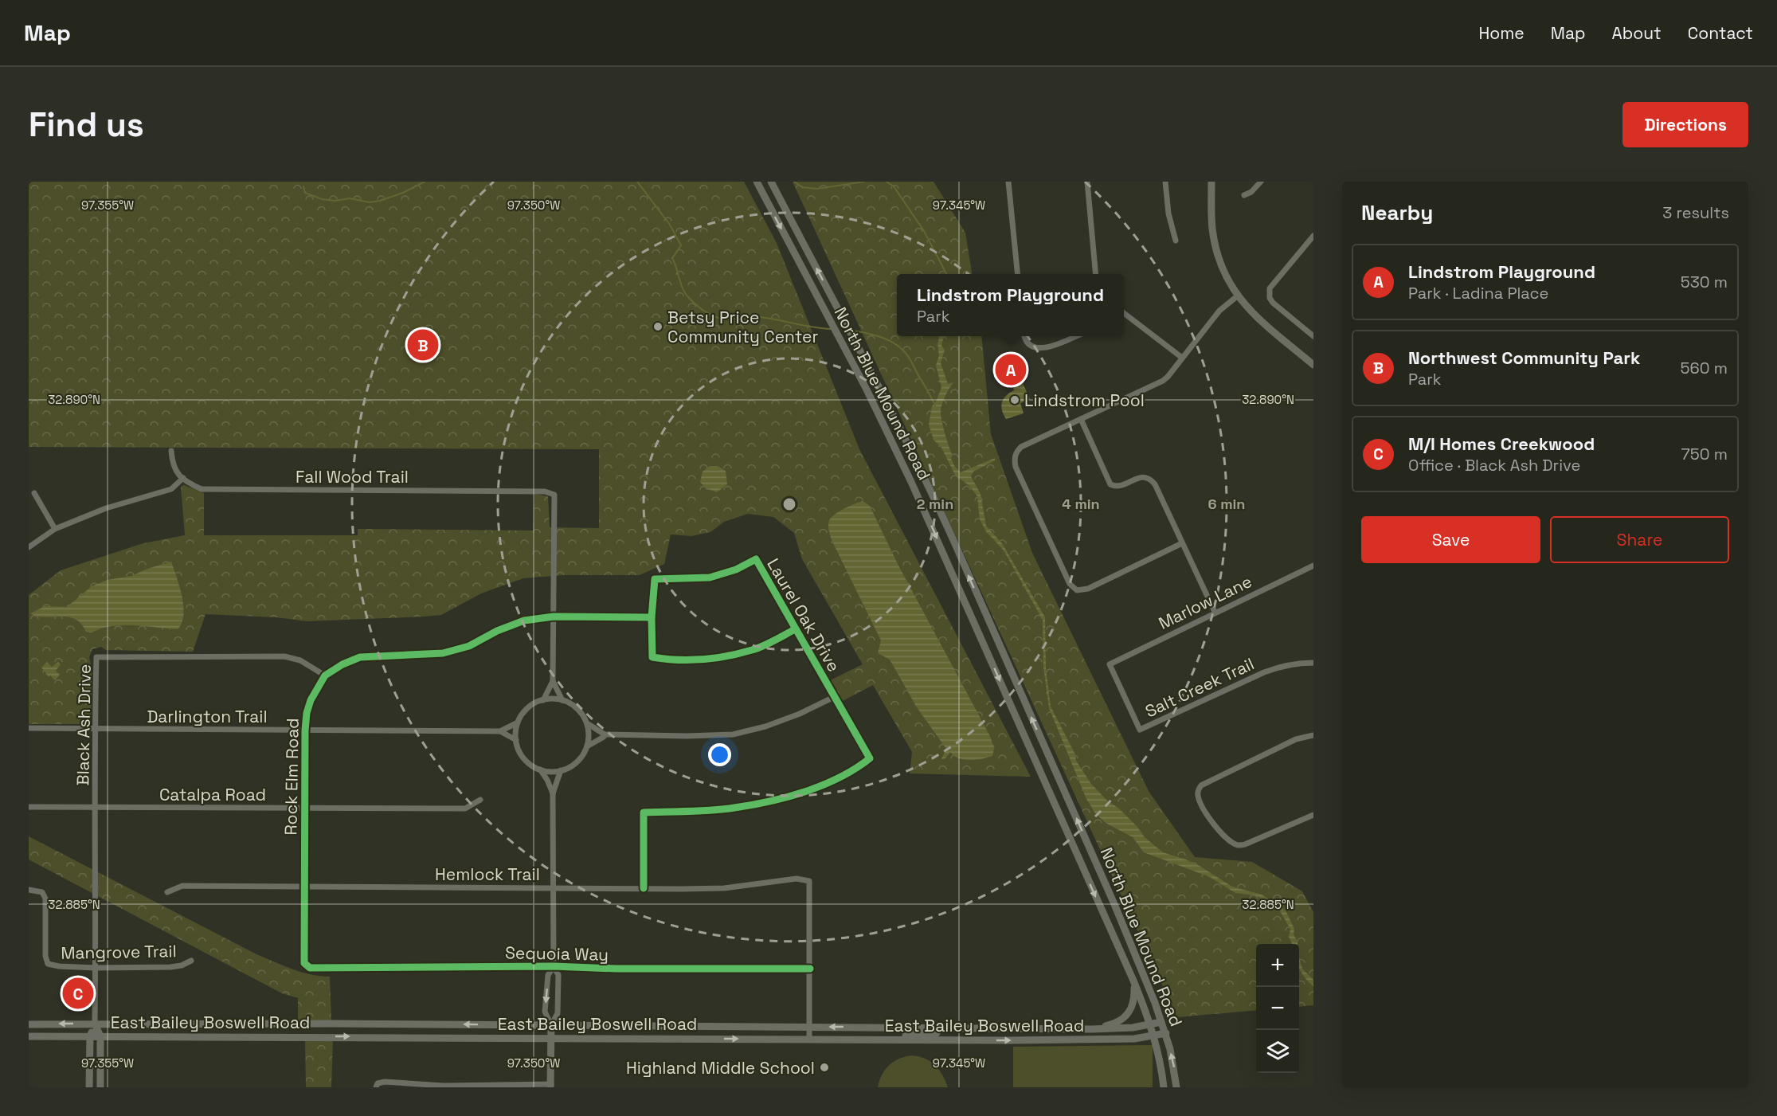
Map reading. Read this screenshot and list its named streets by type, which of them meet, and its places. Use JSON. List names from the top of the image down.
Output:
{
  "streets": {
    "main road": ["North Blue Mound Road", "East Bailey Boswell Road"],
    "street": [
      "Fall Wood Trail",
      "Marlow Lane",
      "Laurel Oak Drive",
      "Salt Creek Trail",
      "Darlington Trail",
      "Black Ash Drive",
      "Rock Elm Road",
      "Catalpa Road",
      "Hemlock Trail",
      "Mangrove Trail",
      "Sequoia Way"
    ]
  },
  "crossings": [
    ["North Blue Mound Road", "East Bailey Boswell Road"],
    ["Fall Wood Trail", "Rock Elm Road"],
    ["Marlow Lane", "Salt Creek Trail"],
    ["Laurel Oak Drive", "Rock Elm Road"],
    ["Laurel Oak Drive", "Hemlock Trail"],
    ["Darlington Trail", "Black Ash Drive"],
    ["Darlington Trail", "Rock Elm Road"],
    ["Black Ash Drive", "Rock Elm Road"],
    ["Black Ash Drive", "Catalpa Road"],
    ["Black Ash Drive", "Mangrove Trail"],
    ["Black Ash Drive", "East Bailey Boswell Road"],
    ["Rock Elm Road", "Catalpa Road"],
    ["Rock Elm Road", "Hemlock Trail"],
    ["Rock Elm Road", "Sequoia Way"],
    ["Hemlock Trail", "Sequoia Way"]
  ],
  "places": ["Betsy Price Community Center", "Lindstrom Pool", "Highland Middle School"],
  "page": {
    "header": "Map",
    "nav": [
      "Home",
      "Map",
      "About",
      "Contact"
    ],
    "buttons": [
      "Directions",
      ["Save", "Share"]
    ],
    "title": "Find us",
    "heading": ["Nearby", "3 results"],
    "list": [
      {
        "mark": "A",
        "name": "Lindstrom Playground",
        "note": "Park · Ladina Place",
        "value": "530 m"
      },
      {
        "mark": "B",
        "name": "Northwest Community Park",
        "note": "Park",
        "value": "560 m"
      },
      {
        "mark": "C",
        "name": "M/I Homes Creekwood",
        "note": "Office · Black Ash Drive",
        "value": "750 m"
      }
    ],
    "popup": ["Lindstrom Playground", "Park"],
    "pins": ["B", "A", "C"],
    "map_buttons": ["+", "−"]
  },
  "coordinates": [
    "97.355°W",
    "97.350°W",
    "97.345°W",
    "32.890°N",
    "32.885°N"
  ],
  "rings": ["2 min", "4 min", "6 min"]
}
